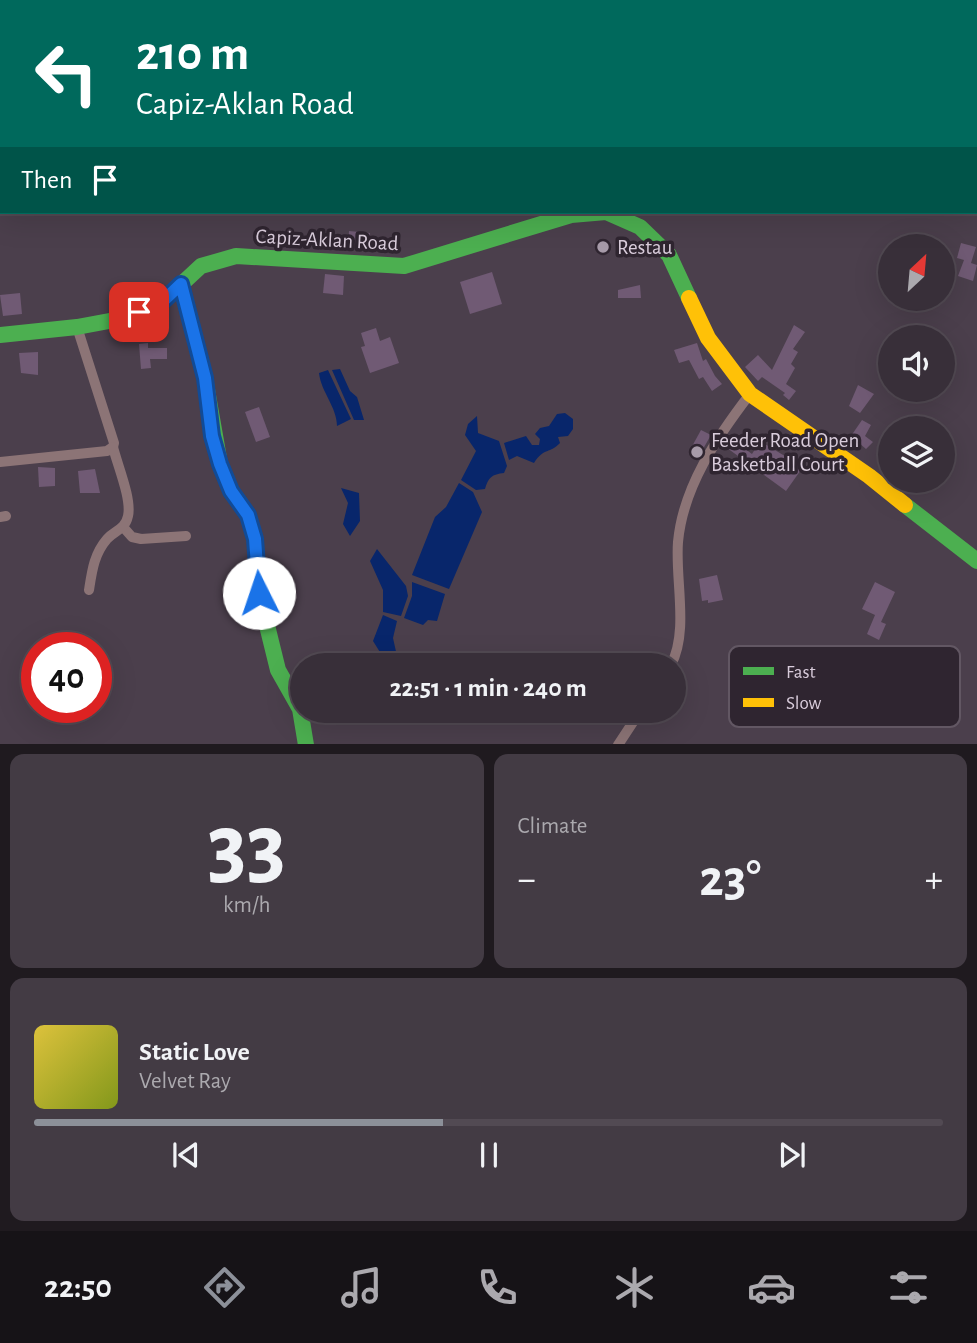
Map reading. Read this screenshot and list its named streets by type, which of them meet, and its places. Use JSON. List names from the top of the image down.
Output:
{
  "streets": {
    "main road": ["Capiz-Aklan Road"]
  },
  "places": ["Restau", "Feeder Road Open Basketball Court"],
  "legend": ["Fast", "Slow"],
  "north": "top right",
  "page": {
    "turn": ["210 m", "Capiz-Aklan Road"],
    "then": "Then",
    "limit": "40",
    "trip": "22:51 · 1 min · 240 m",
    "tile": [
      ["33", "km/h"],
      "Climate"
    ],
    "heat": ["−", "23°", "+"],
    "song": ["Static Love", "Velvet Ray"],
    "tabs": "22:50"
  }
}
